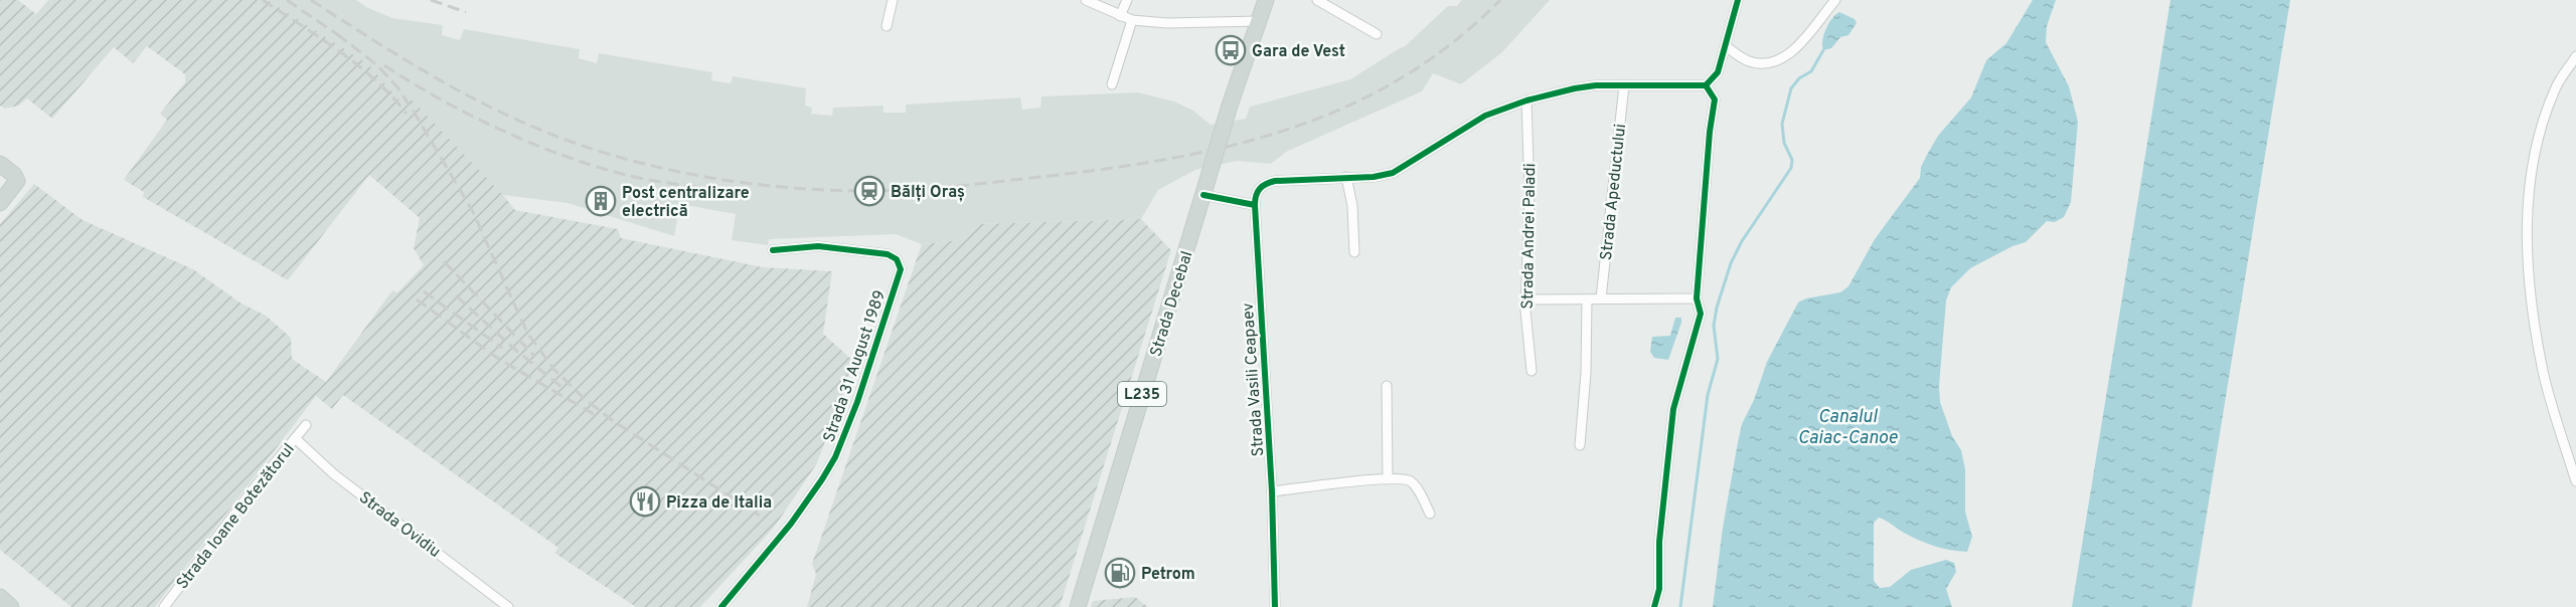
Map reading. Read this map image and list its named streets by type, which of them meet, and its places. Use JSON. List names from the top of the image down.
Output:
{
  "streets": {
    "main road": ["Strada Decebal", "L235"],
    "street": [
      "Strada Apeductului",
      "Strada Andrei Paladi",
      "Strada 31 August 1989",
      "Strada Vasili Ceapaev",
      "Strada Ioane Botezătorul",
      "Strada Ovidiu"
    ]
  },
  "crossings": [
    ["Strada Ioane Botezătorul", "Strada Ovidiu"]
  ],
  "water": ["Canalul Caiac-Canoe"],
  "places": {
    "bus stop": ["Gara de Vest"],
    "station": ["Bălți Oraș"],
    "building": ["Post centralizare electrică"],
    "restaurant": ["Pizza de Italia"],
    "fuel station": ["Petrom"]
  }
}
